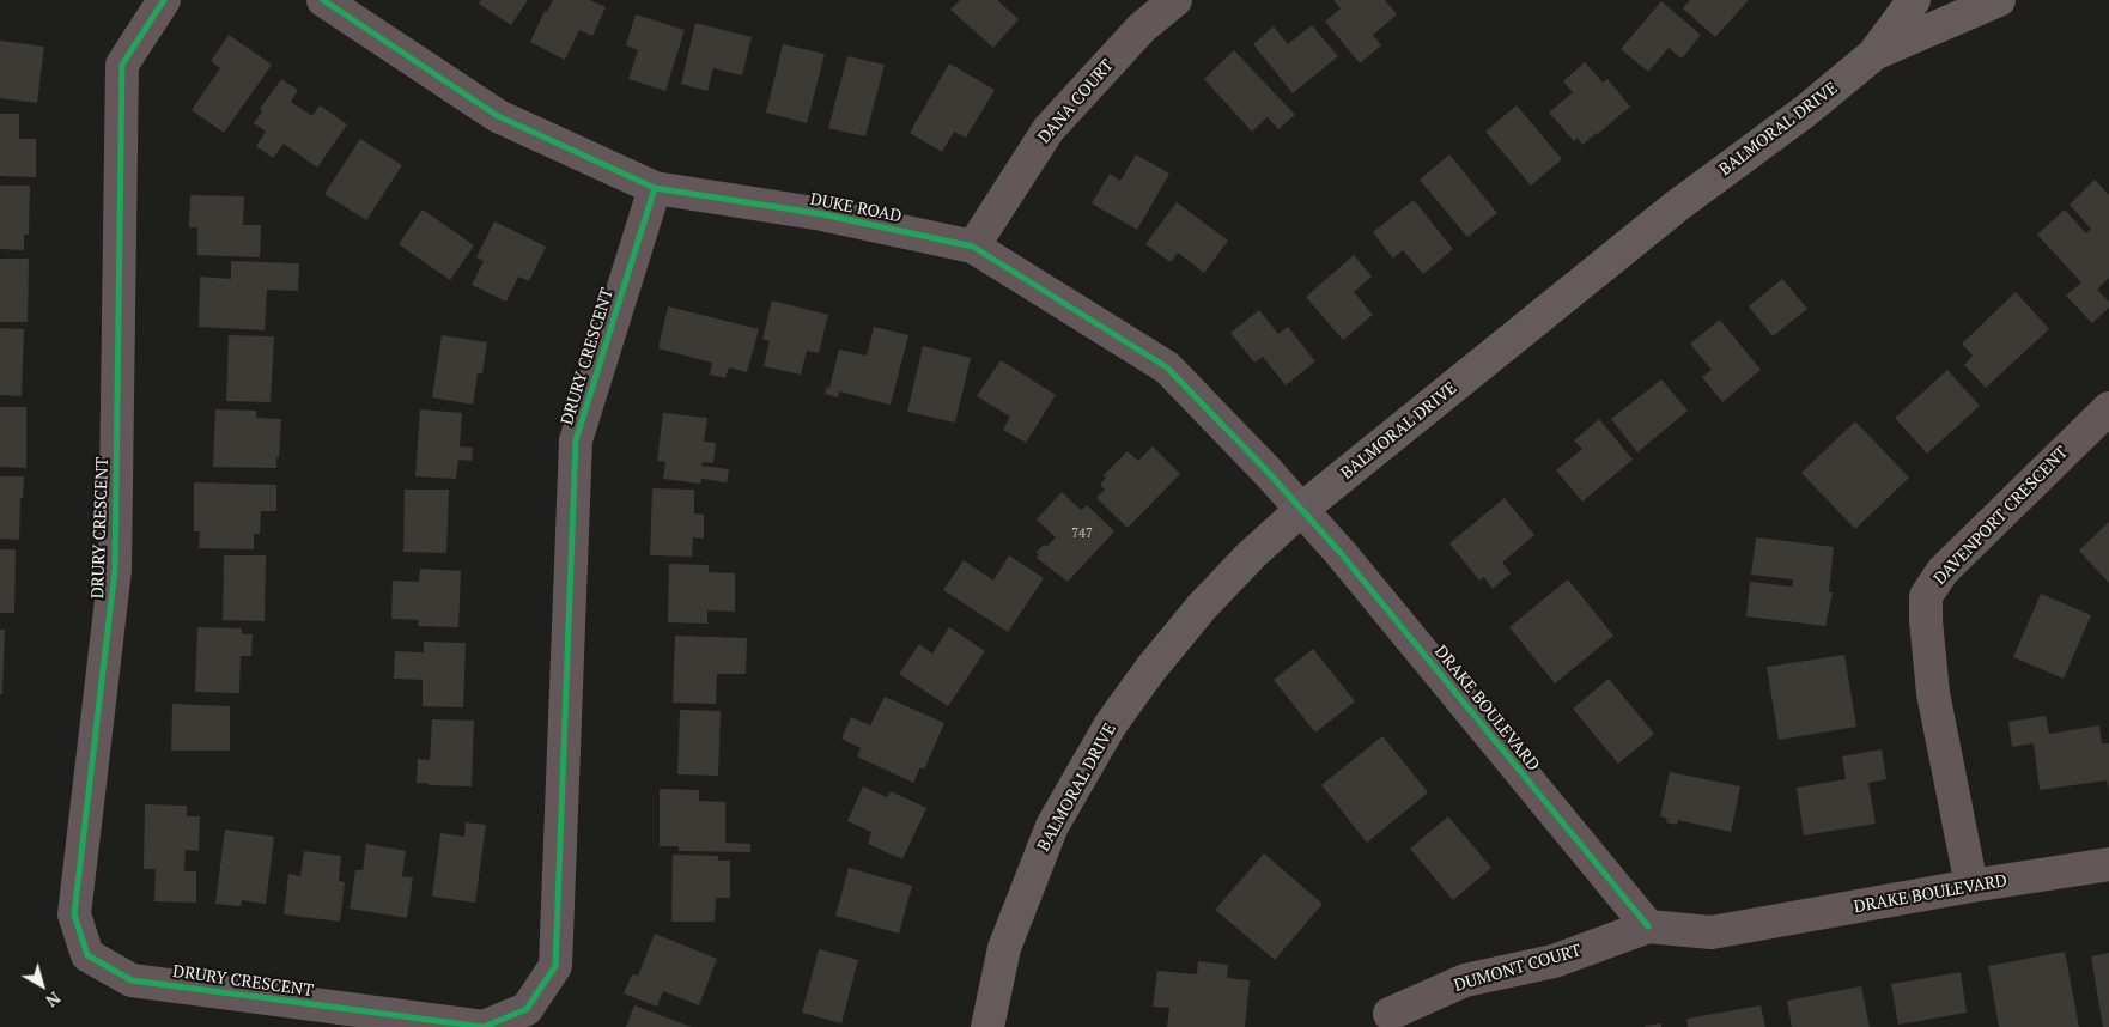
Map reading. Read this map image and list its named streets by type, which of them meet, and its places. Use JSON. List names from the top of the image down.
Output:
{
  "streets": {
    "street": [
      "DANA COURT",
      "BALMORAL DRIVE",
      "DUKE ROAD",
      "DRURY CRESCENT",
      "DAVENPORT CRESCENT",
      "DRAKE BOULEVARD",
      "DUMONT COURT"
    ]
  },
  "crossings": [
    ["DANA COURT", "DUKE ROAD"],
    ["BALMORAL DRIVE", "DUKE ROAD"],
    ["BALMORAL DRIVE", "DRAKE BOULEVARD"],
    ["DUKE ROAD", "DRURY CRESCENT"],
    ["DUKE ROAD", "DRAKE BOULEVARD"],
    ["DAVENPORT CRESCENT", "DRAKE BOULEVARD"],
    ["DRAKE BOULEVARD", "DUMONT COURT"]
  ],
  "house_numbers": ["747"],
  "north": "bottom right"
}
